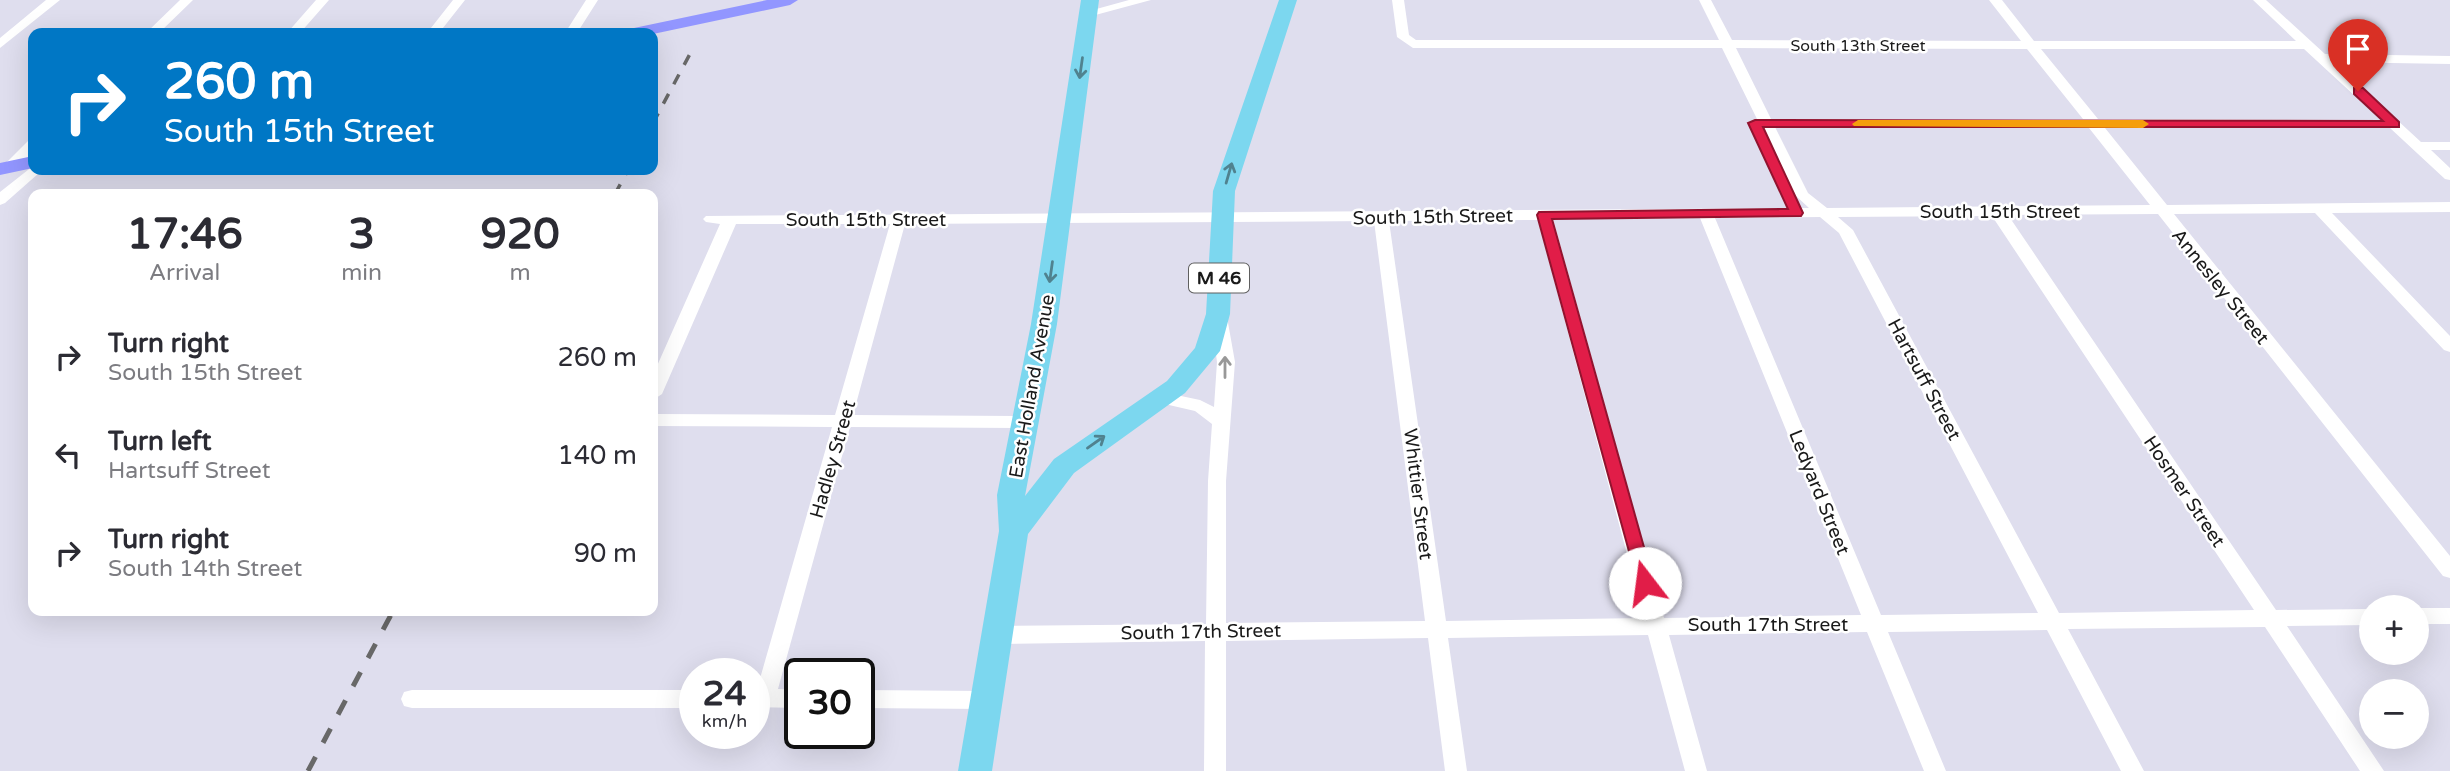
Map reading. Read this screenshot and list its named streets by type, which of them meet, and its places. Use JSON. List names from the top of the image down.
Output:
{
  "streets": {
    "highway": ["M 46", "East Holland Avenue"],
    "street": [
      "South 13th Street",
      "South 15th Street",
      "Annesley Street",
      "Hartsuff Street",
      "Hadley Street",
      "Hosmer Street",
      "Ledyard Street",
      "Whittier Street",
      "South 17th Street"
    ]
  },
  "crossings": [
    ["South 13th Street", "Annesley Street"],
    ["South 13th Street", "Hartsuff Street"],
    ["South 15th Street", "M 46"],
    ["South 15th Street", "Annesley Street"],
    ["South 15th Street", "Hartsuff Street"],
    ["South 15th Street", "East Holland Avenue"],
    ["South 15th Street", "Hadley Street"],
    ["South 15th Street", "Hosmer Street"],
    ["South 15th Street", "Ledyard Street"],
    ["South 15th Street", "Whittier Street"],
    ["M 46", "East Holland Avenue"],
    ["Hartsuff Street", "South 17th Street"],
    ["East Holland Avenue", "South 17th Street"],
    ["Hosmer Street", "South 17th Street"],
    ["Ledyard Street", "South 17th Street"],
    ["Whittier Street", "South 17th Street"]
  ],
  "page": {
    "turn": ["260 m", "South 15th Street"],
    "eta": [
      "17:46",
      "Arrival",
      "3",
      "min",
      "920",
      "m"
    ],
    "list": [
      {
        "name": "Turn right",
        "note": "South 15th Street",
        "value": "260 m"
      },
      {
        "name": "Turn left",
        "note": "Hartsuff Street",
        "value": "140 m"
      },
      {
        "name": "Turn right",
        "note": "South 14th Street",
        "value": "90 m"
      }
    ],
    "map_buttons": ["+", "−"],
    "speed": "24 km/h",
    "limit": "30"
  }
}
